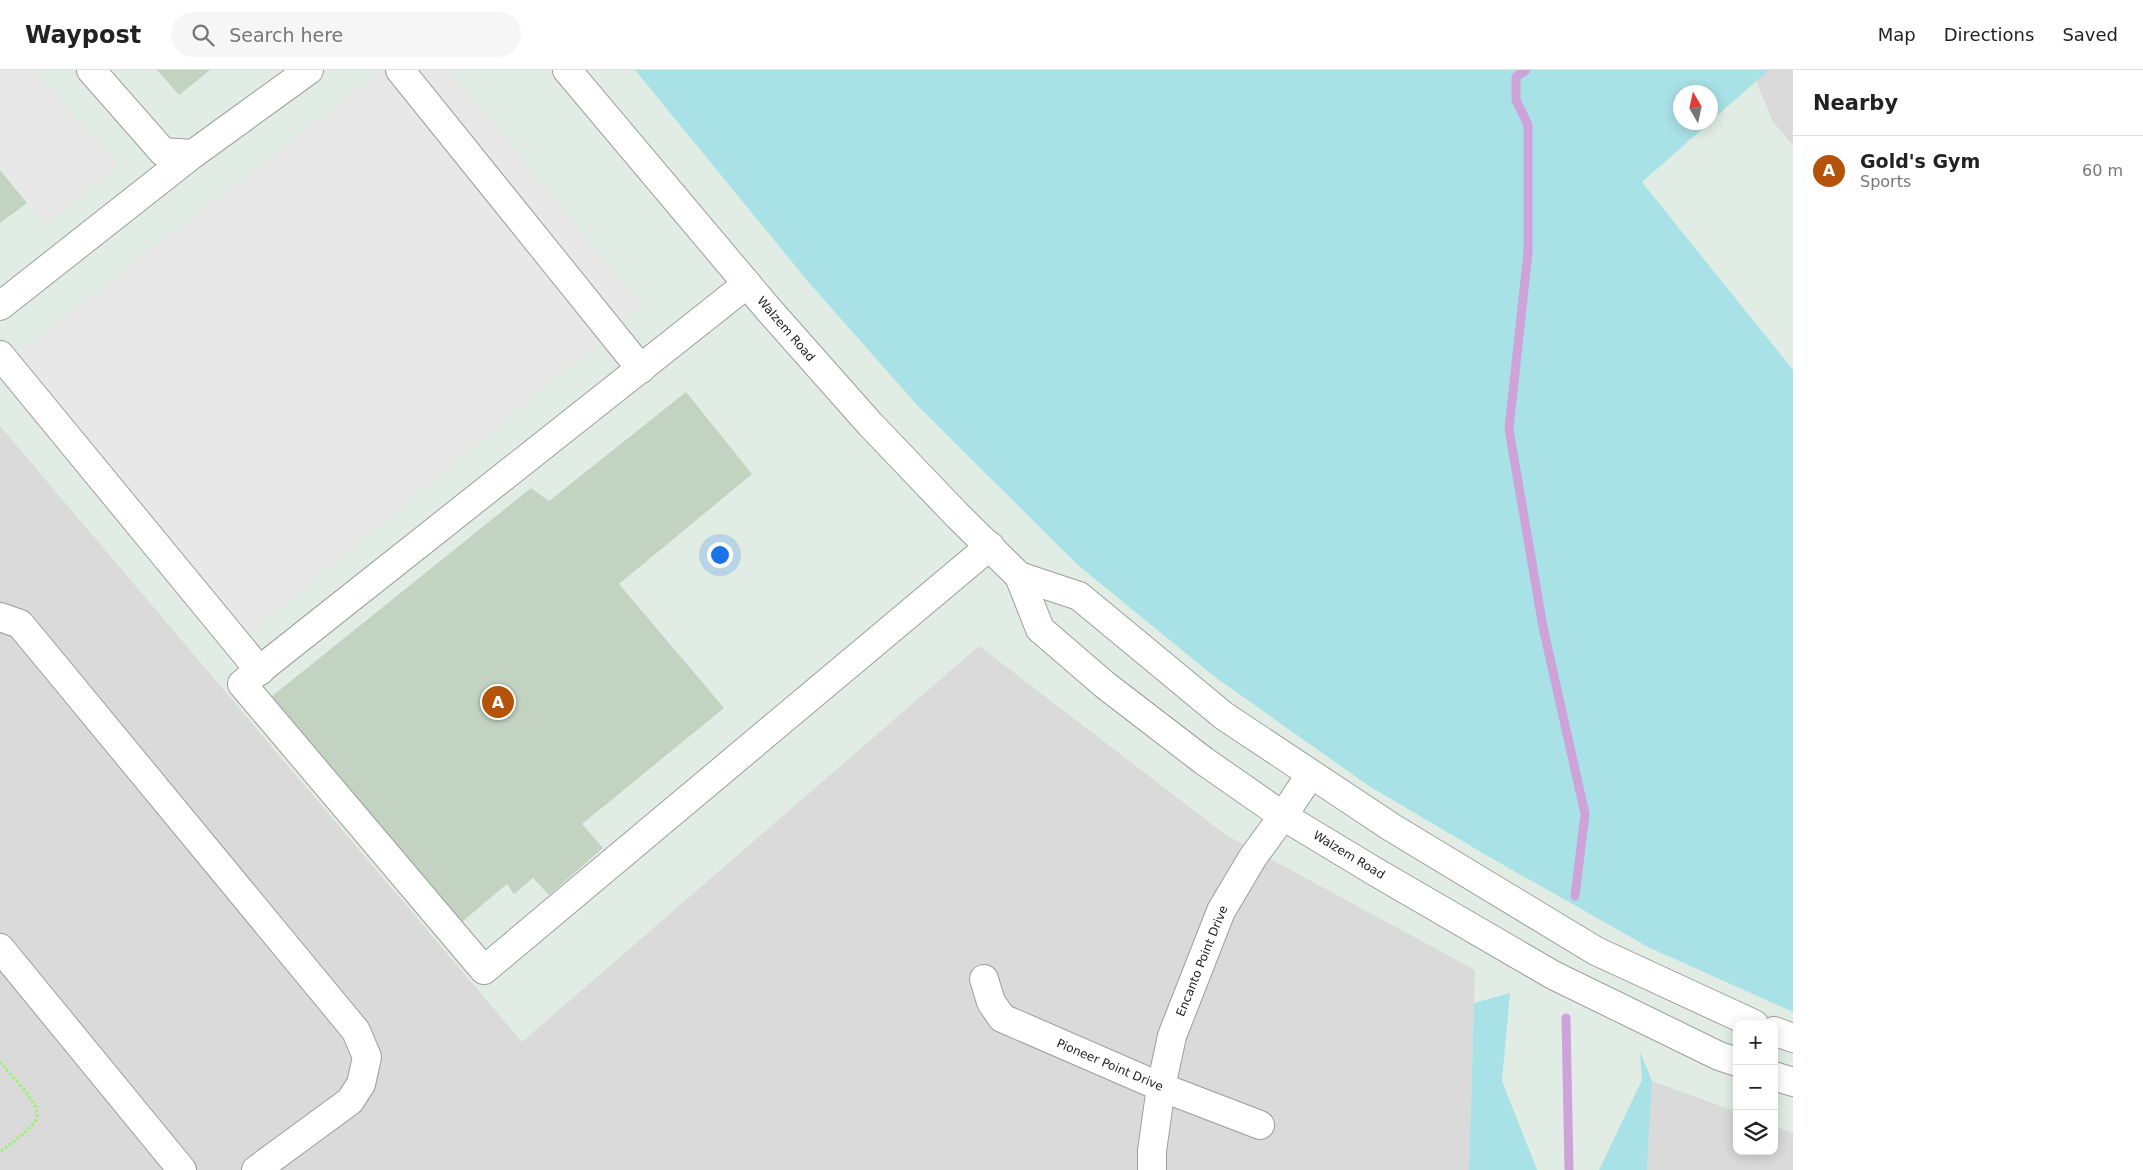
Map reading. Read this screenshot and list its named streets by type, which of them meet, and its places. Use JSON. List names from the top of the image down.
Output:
{
  "streets": {
    "street": ["Walzem Road", "Encanto Point Drive", "Pioneer Point Drive"]
  },
  "crossings": [
    ["Walzem Road", "Encanto Point Drive"],
    ["Encanto Point Drive", "Pioneer Point Drive"]
  ],
  "north": "top",
  "page": {
    "header": "Waypost",
    "search": "Search here",
    "nav": ["Map", "Directions", "Saved"],
    "heading": "Nearby",
    "list": [
      {
        "mark": "A",
        "name": "Gold's Gym",
        "note": "Sports",
        "value": "60 m"
      }
    ],
    "pins": "A",
    "map_buttons": ["+", "−"]
  }
}
